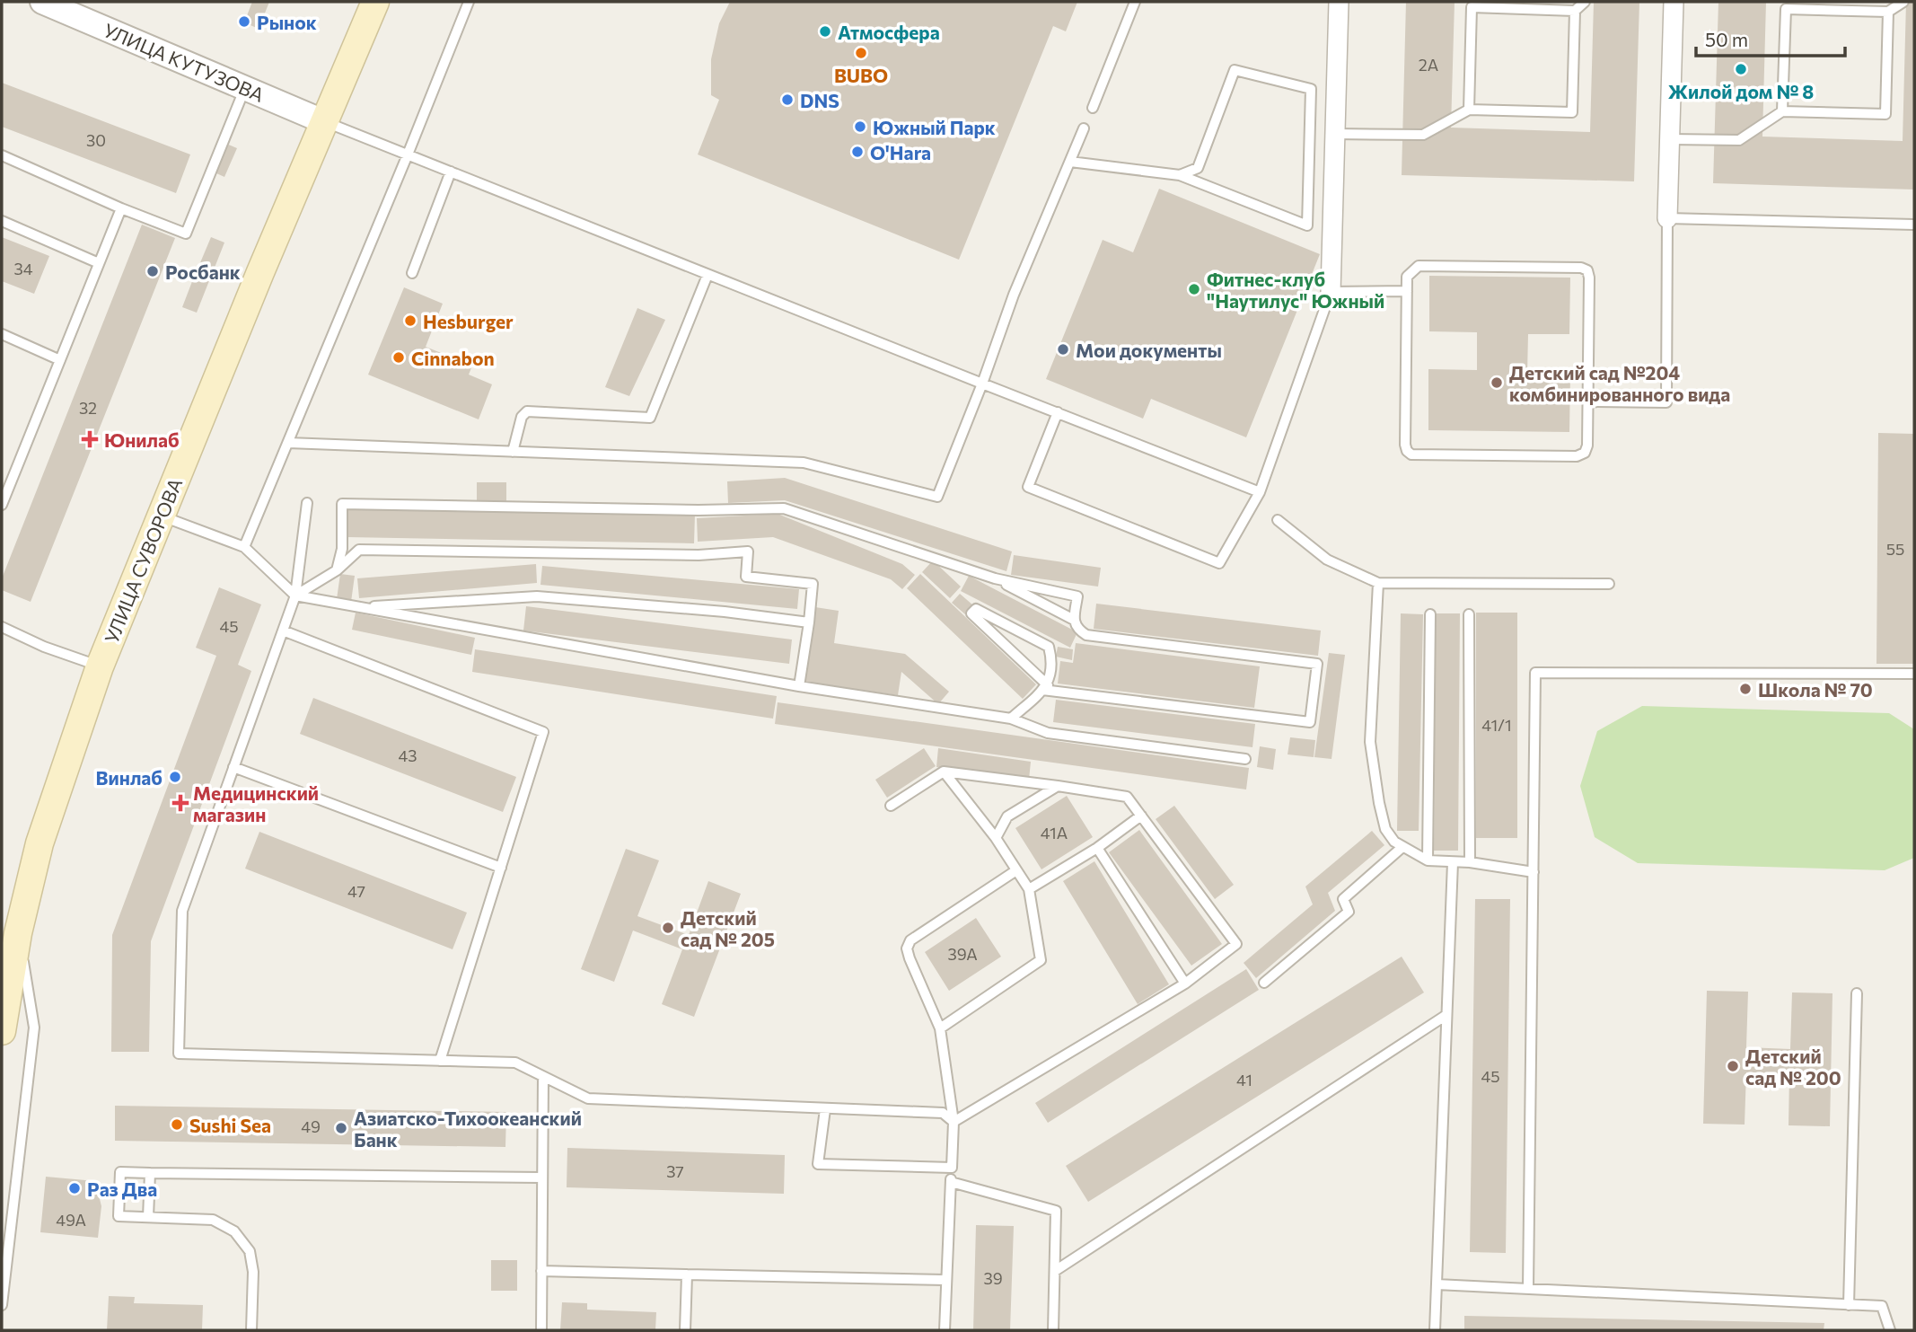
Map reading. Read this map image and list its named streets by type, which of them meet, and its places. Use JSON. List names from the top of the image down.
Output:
{
  "streets": {
    "main road": ["УЛИЦА СУВОРОВА"],
    "street": ["УЛИЦА КУТУЗОВА"]
  },
  "crossings": [
    ["УЛИЦА КУТУЗОВА", "УЛИЦА СУВОРОВА"]
  ],
  "places": {
    "other": [
      "Рынок",
      "Атмосфера",
      "BUBO",
      "Жилой дом № 8",
      "DNS",
      "Южный Парк",
      "O'Hara",
      "Росбанк",
      "Фитнес-клуб \"Наутилус\" Южный",
      "Hesburger",
      "Мои документы",
      "Cinnabon",
      "Детский сад №204 комбинированного вида",
      "Школа № 70",
      "Винлаб",
      "Детский сад № 205",
      "Детский сад № 200",
      "Sushi Sea",
      "Азиатско-Тихоокеанский Банк",
      "Раз Два"
    ],
    "health": ["Юнилаб", "Медицинский магазин"]
  },
  "house_numbers": [
    "2А",
    "30",
    "34",
    "32",
    "55",
    "45",
    "41/1",
    "43",
    "41А",
    "47",
    "39А",
    "45",
    "41",
    "49",
    "37",
    "49А",
    "39"
  ],
  "scale_bar": "50 m"
}
